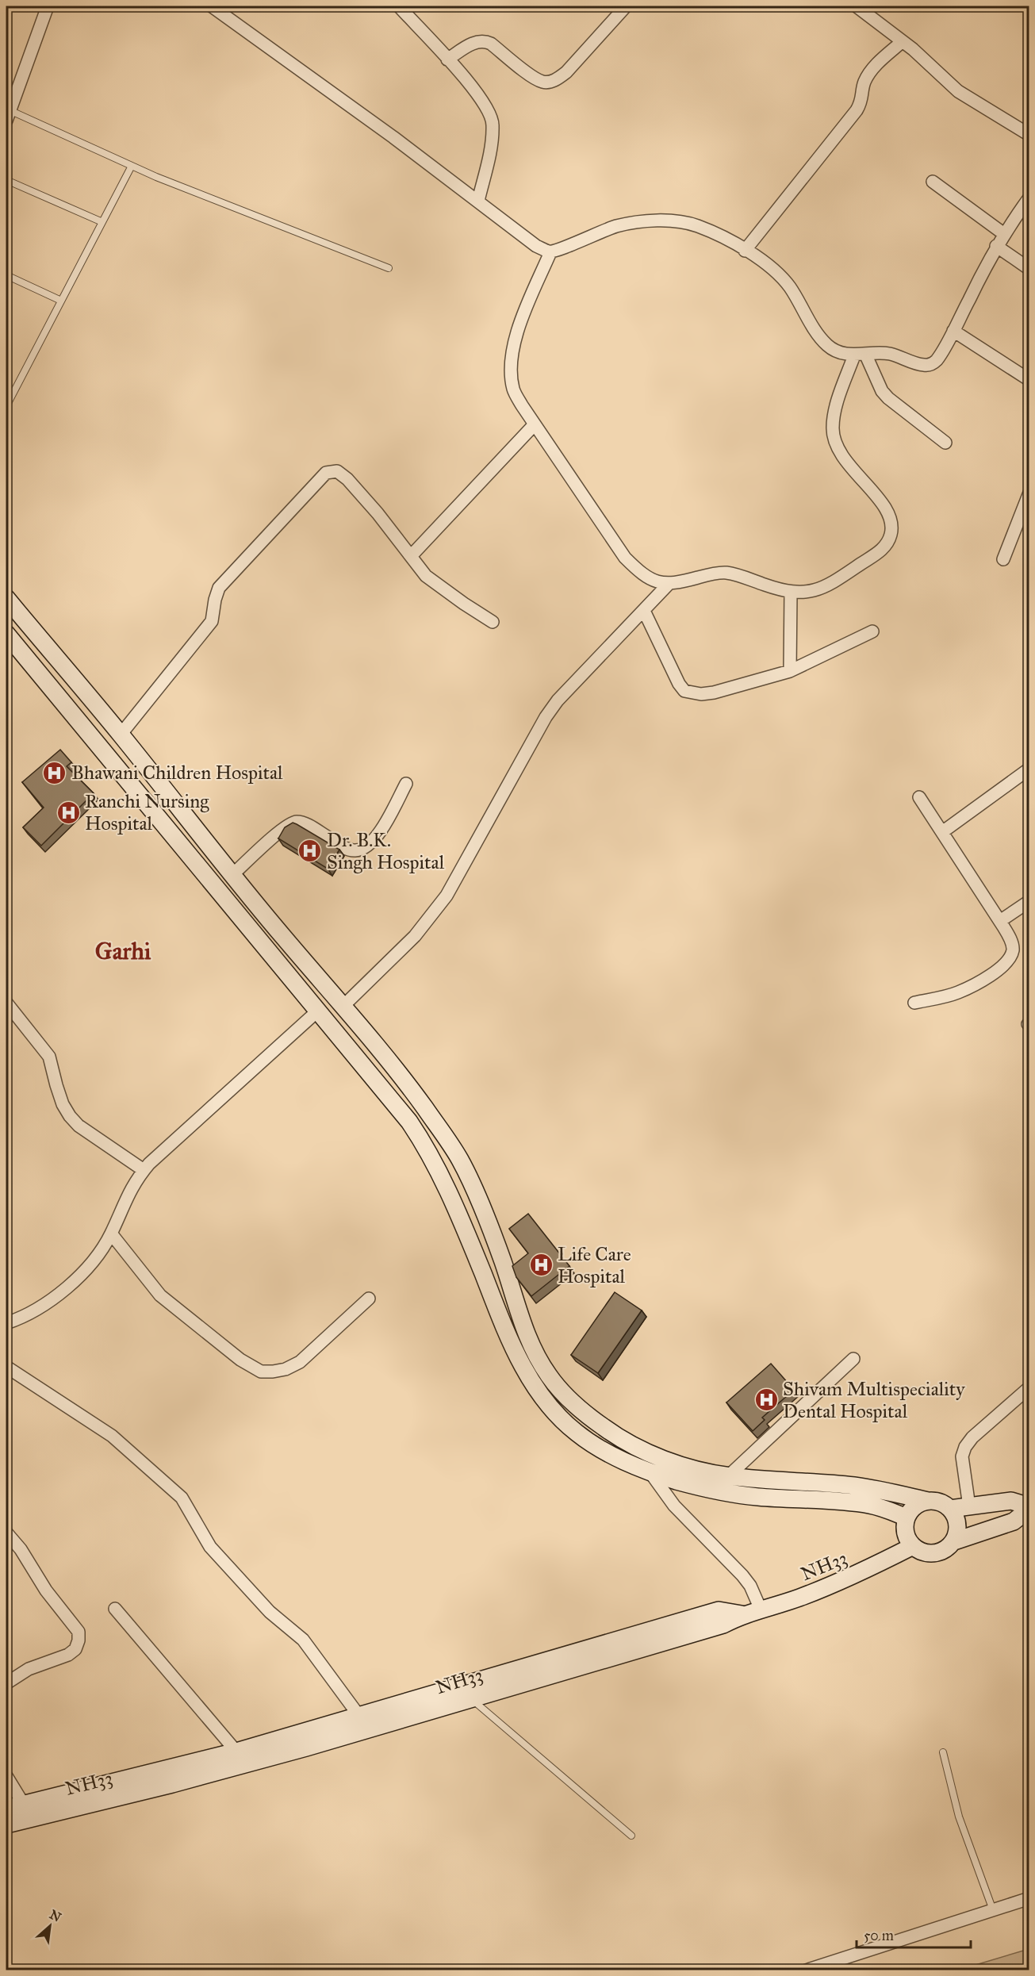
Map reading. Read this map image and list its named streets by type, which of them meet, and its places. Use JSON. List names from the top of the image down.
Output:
{
  "streets": {
    "main road": ["NH33"]
  },
  "districts": ["Garhi"],
  "places": {
    "hospital": [
      "Bhawani Children Hospital",
      "Ranchi Nursing Hospital",
      "Dr. B.K. Singh Hospital",
      "Life Care Hospital",
      "Shivam Multispeciality Dental Hospital"
    ]
  },
  "scale_bar": "50 m",
  "north": "top right"
}
